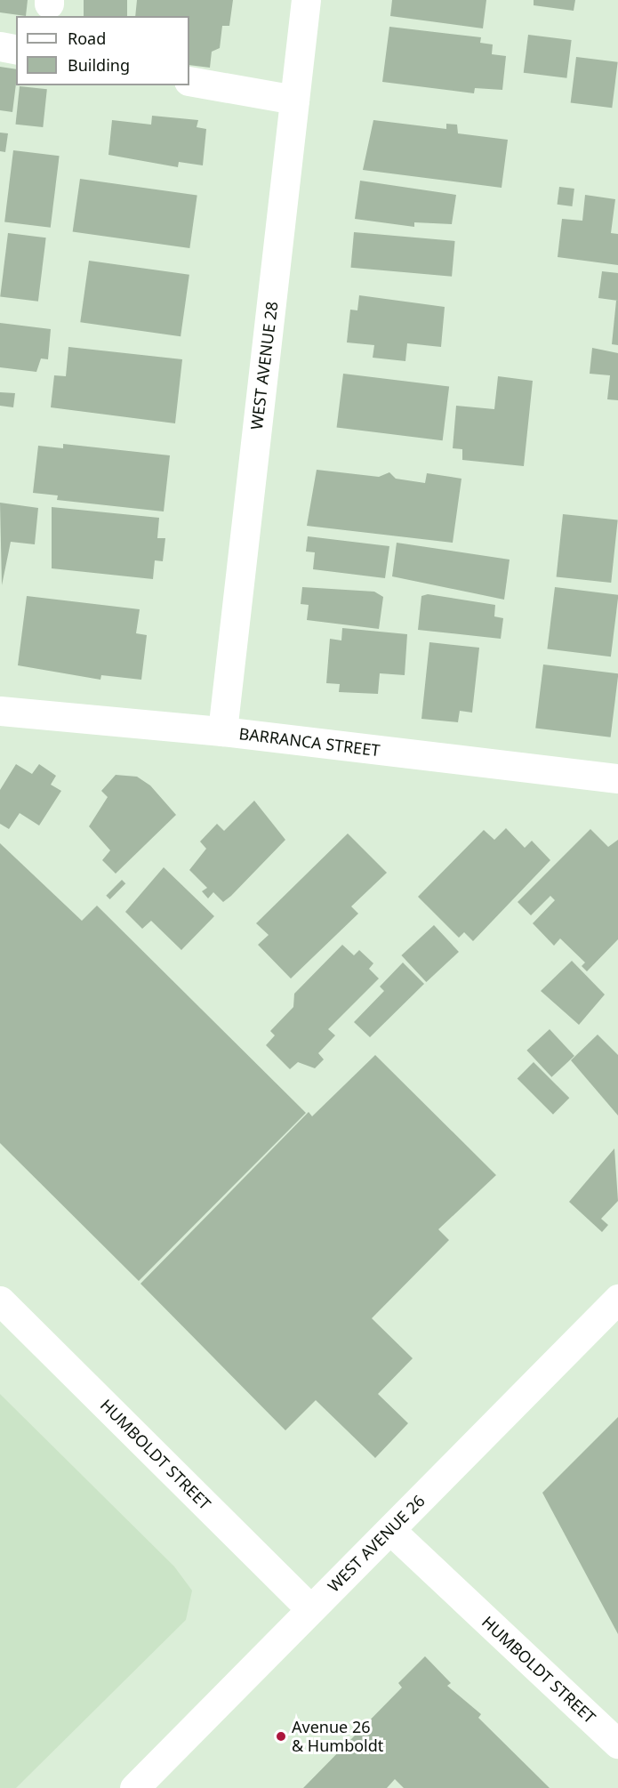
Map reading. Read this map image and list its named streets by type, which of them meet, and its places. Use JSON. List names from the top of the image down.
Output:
{
  "streets": {
    "street": [
      "WEST AVENUE 28",
      "BARRANCA STREET",
      "HUMBOLDT STREET",
      "WEST AVENUE 26"
    ]
  },
  "crossings": [
    ["WEST AVENUE 28", "BARRANCA STREET"],
    ["HUMBOLDT STREET", "WEST AVENUE 26"]
  ],
  "places": ["Avenue 26 & Humboldt"],
  "legend": ["Road", "Building"]
}
